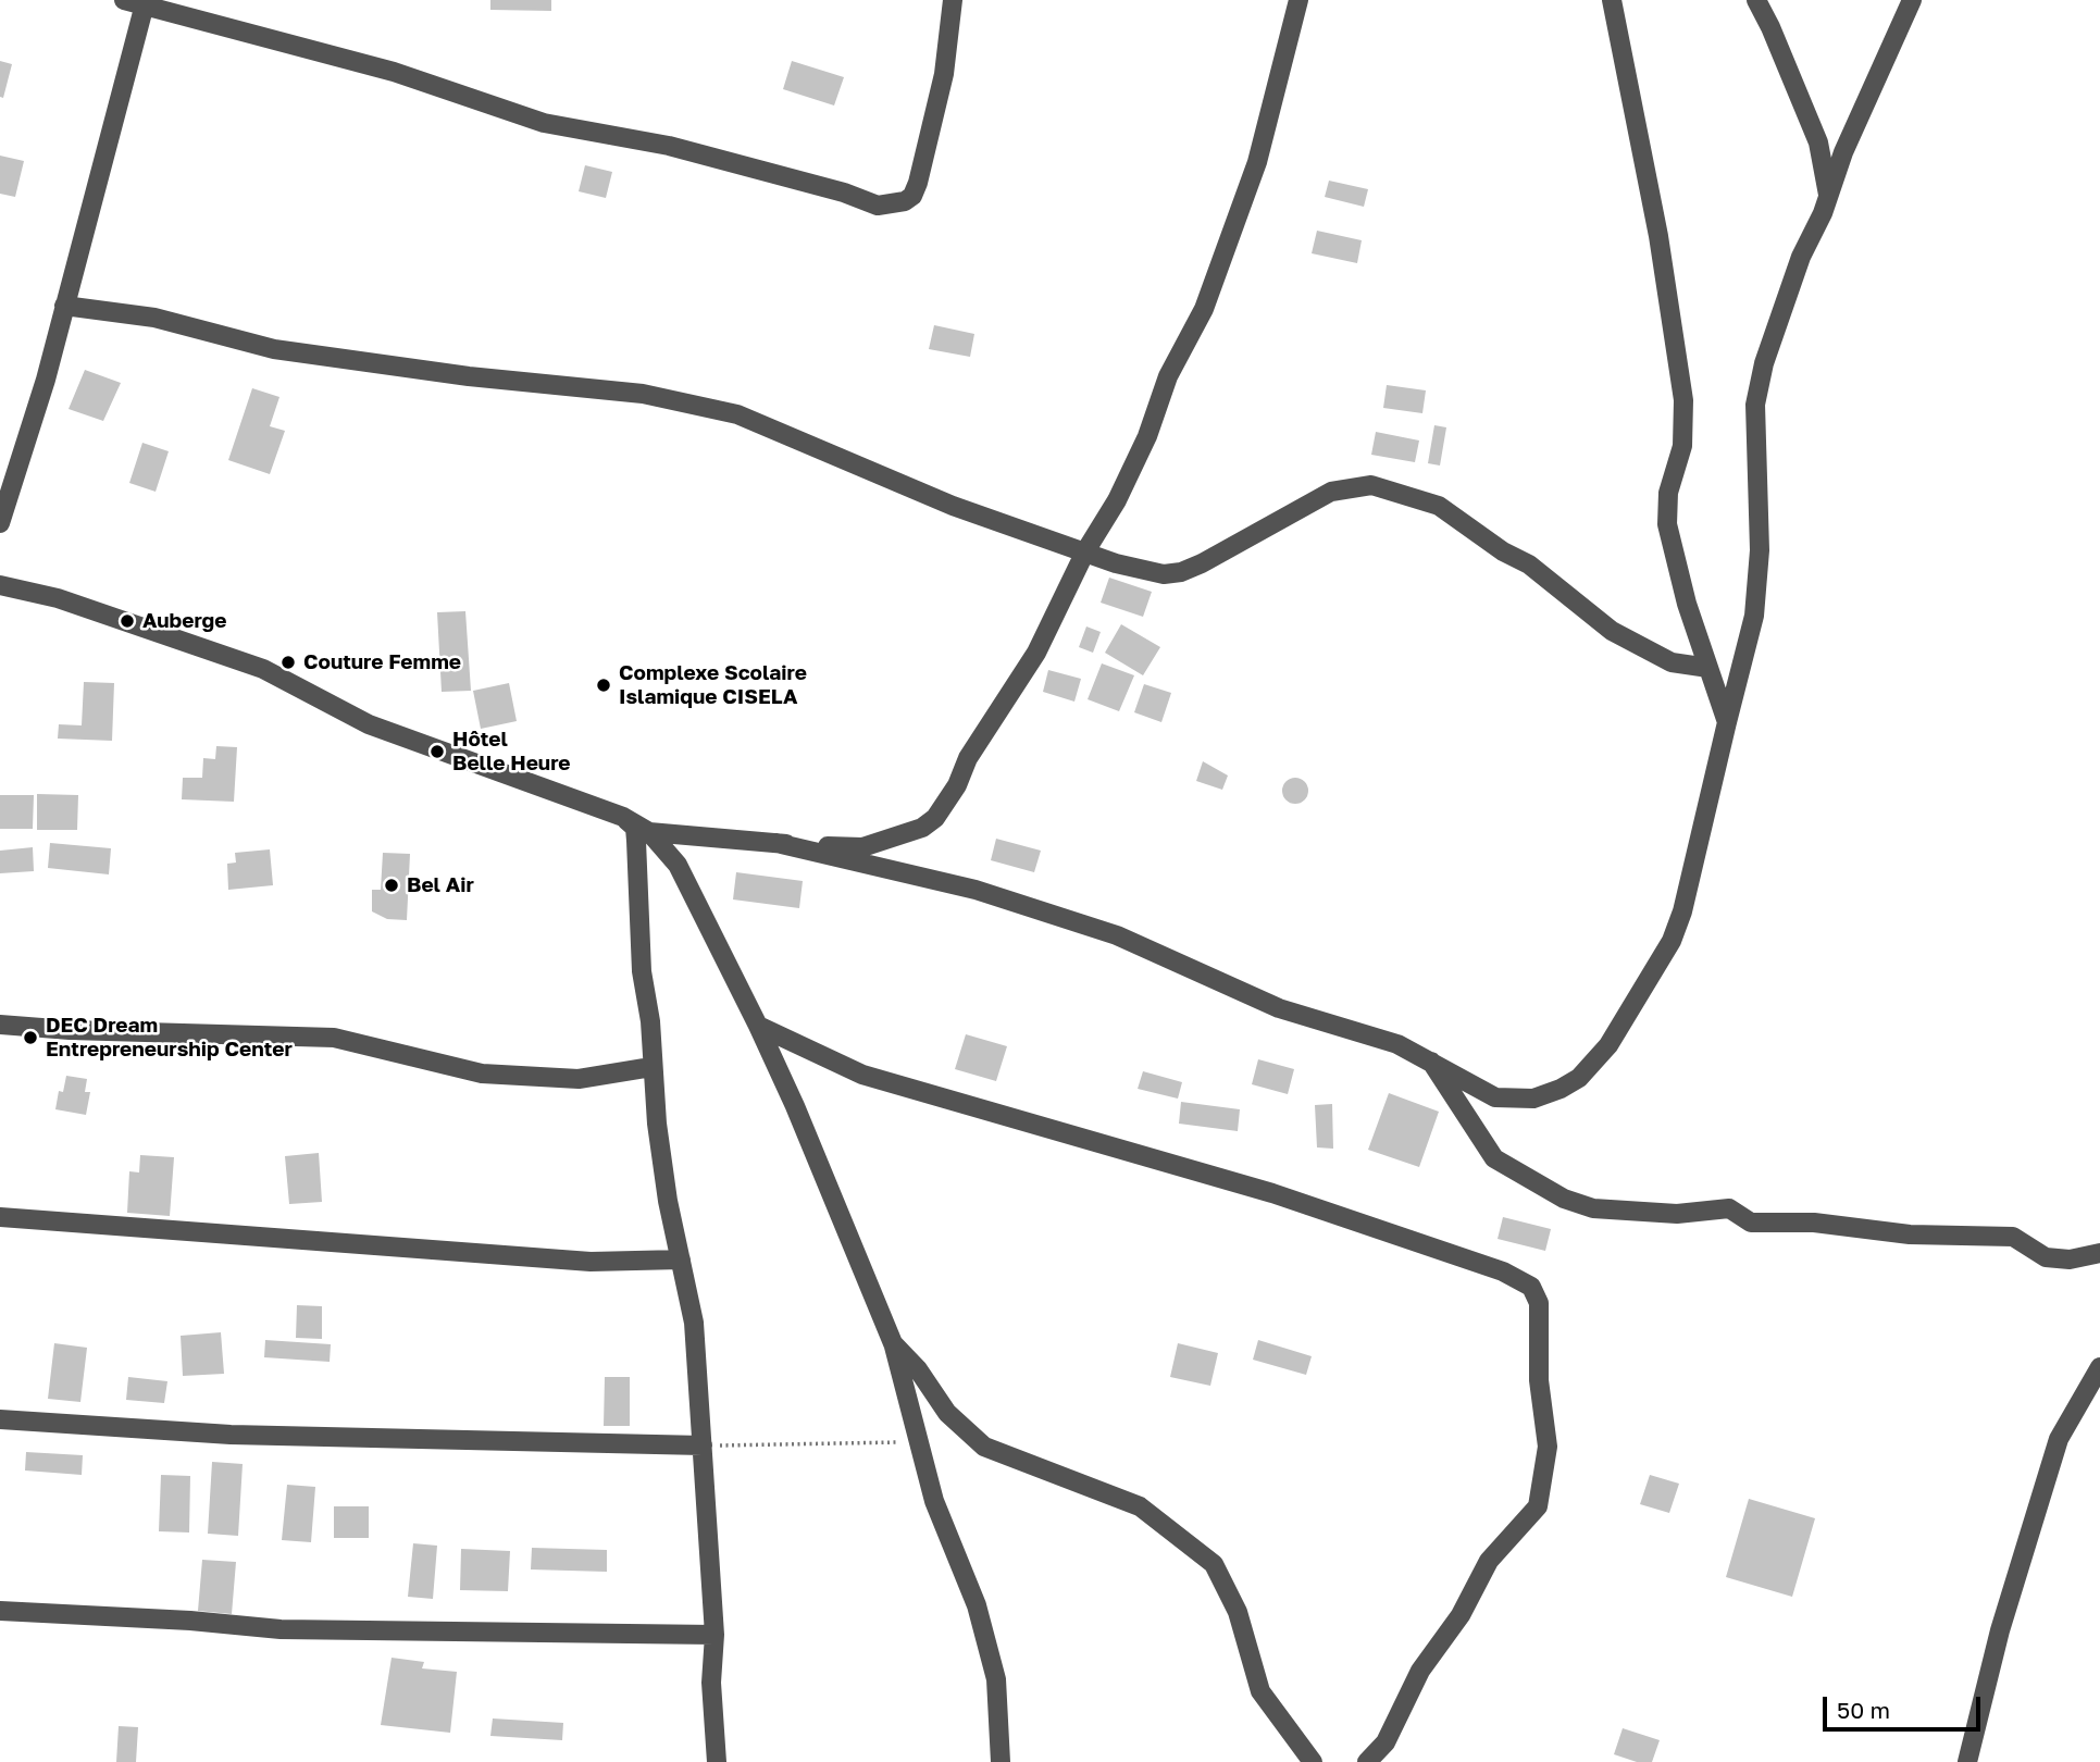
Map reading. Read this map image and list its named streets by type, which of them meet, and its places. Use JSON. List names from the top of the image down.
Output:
{
  "places": [
    "Auberge",
    "Couture Femme",
    "Complexe Scolaire Islamique CISELA",
    "Hôtel Belle Heure",
    "Bel Air",
    "DEC Dream Entrepreneurship Center"
  ],
  "scale_bar": "50 m"
}
